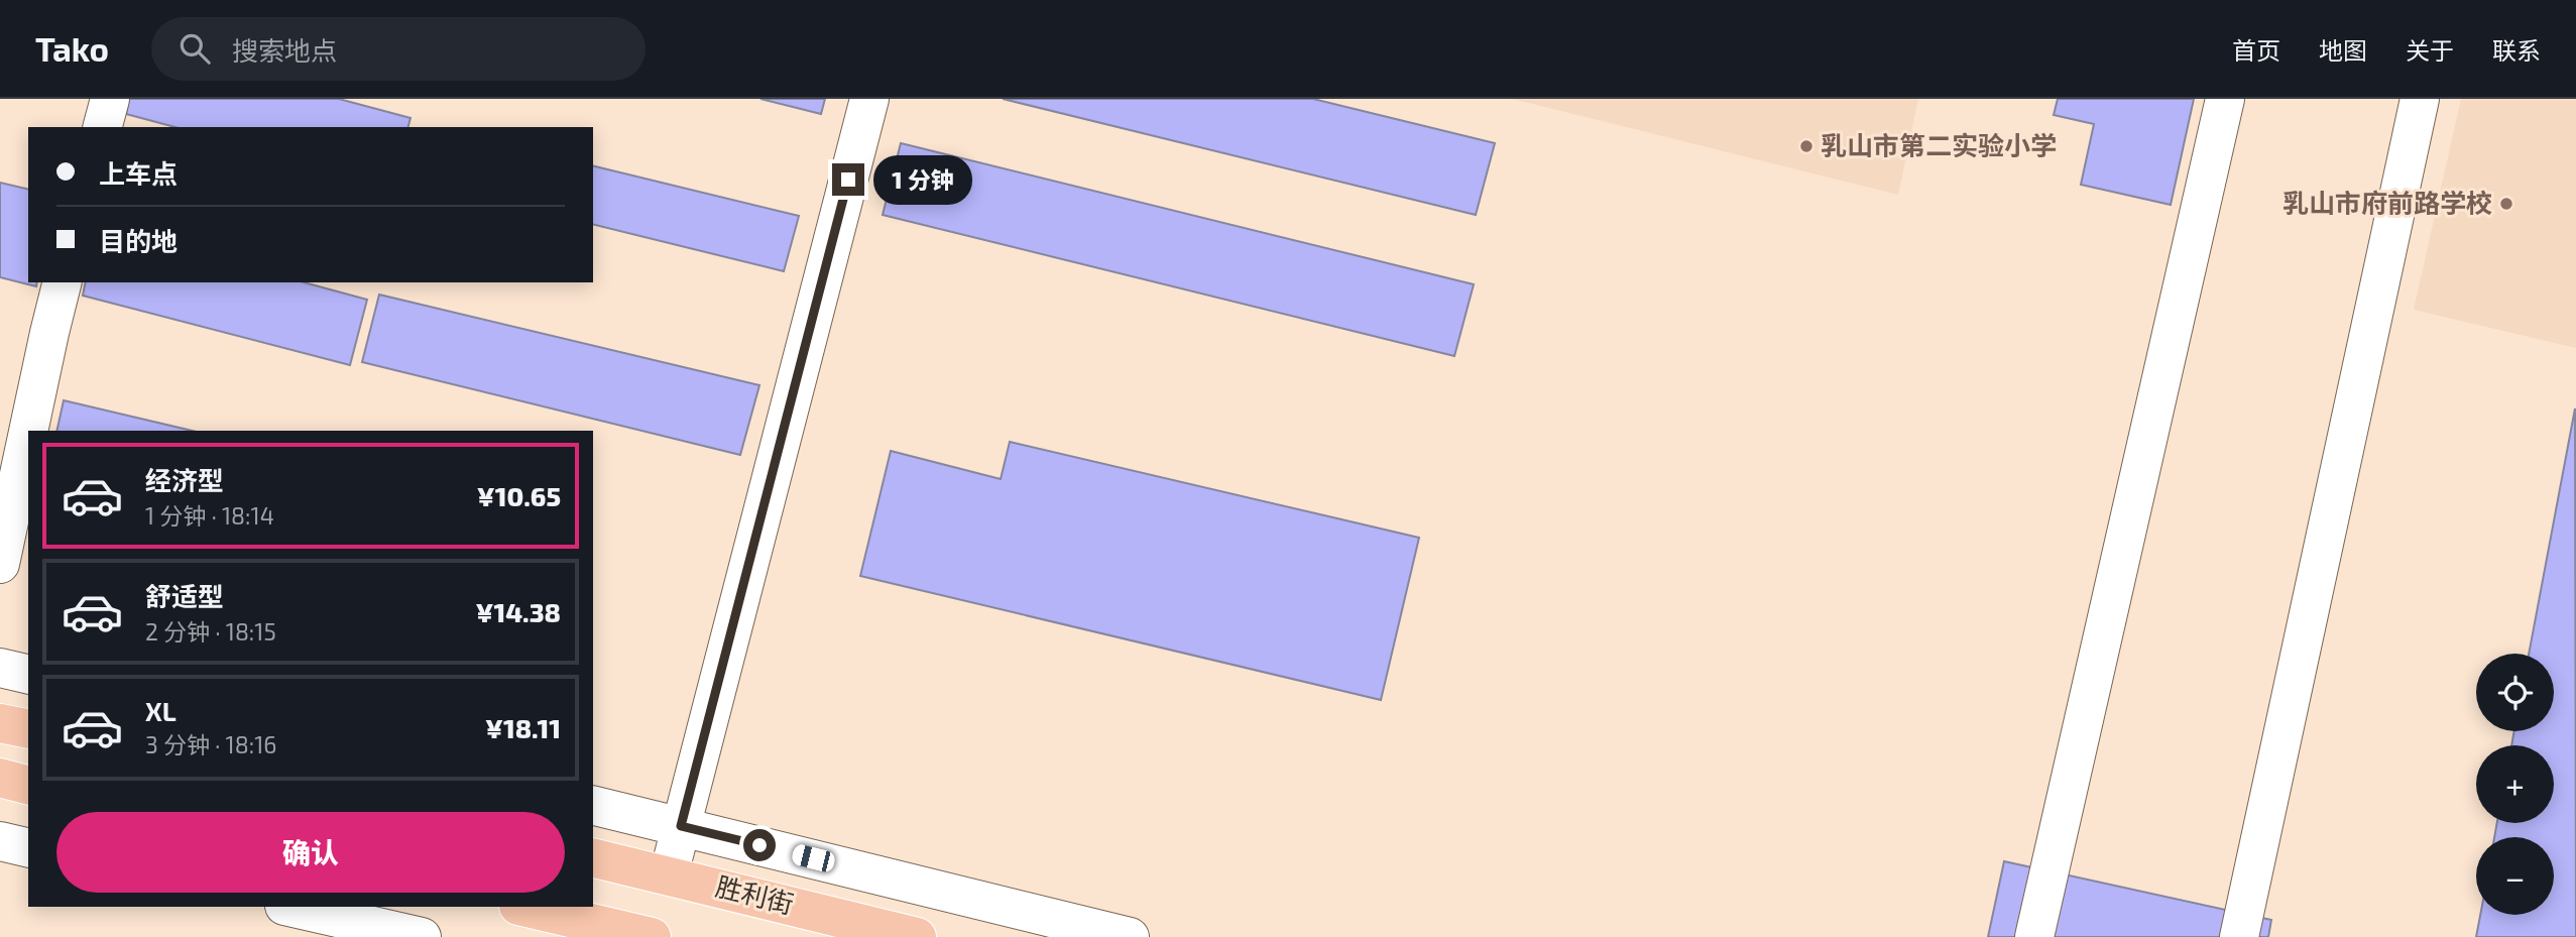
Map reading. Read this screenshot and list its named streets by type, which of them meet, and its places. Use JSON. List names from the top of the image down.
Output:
{
  "streets": {
    "main road": ["胜利街"]
  },
  "places": ["乳山市第二实验小学", "乳山市府前路学校"],
  "page": {
    "header": "Tako",
    "search": "搜索地点",
    "nav": [
      "首页",
      "地图",
      "关于",
      "联系"
    ],
    "banner": ["上车点", "目的地"],
    "bubble": "1 分钟",
    "list": [
      {
        "name": "经济型",
        "note": "1 分钟 · 18:14",
        "value": "¥10.65"
      },
      {
        "name": "舒适型",
        "note": "2 分钟 · 18:15",
        "value": "¥14.38"
      },
      {
        "name": "XL",
        "note": "3 分钟 · 18:16",
        "value": "¥18.11"
      }
    ],
    "map_buttons": ["+", "−"],
    "buttons": "确认"
  }
}
